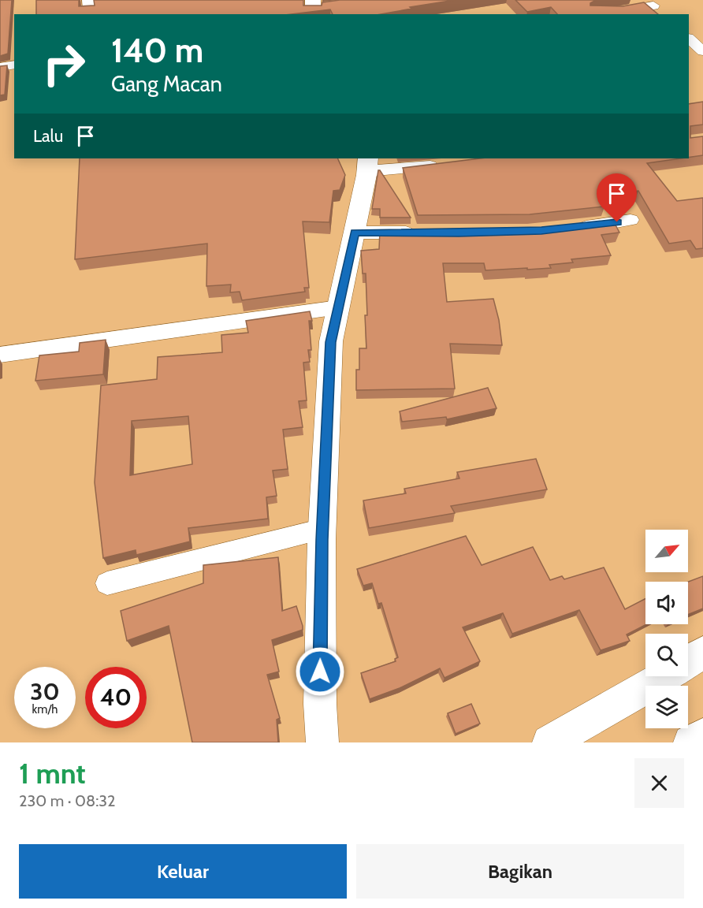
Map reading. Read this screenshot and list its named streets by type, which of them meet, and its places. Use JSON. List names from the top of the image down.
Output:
{
  "north": "top right",
  "page": {
    "turn": ["140 m", "Gang Macan"],
    "then": "Lalu",
    "speed": "30 km/h",
    "limit": "40",
    "heading": ["1 mnt", "230 m · 08:32"],
    "buttons": ["Keluar", "Bagikan"]
  }
}
